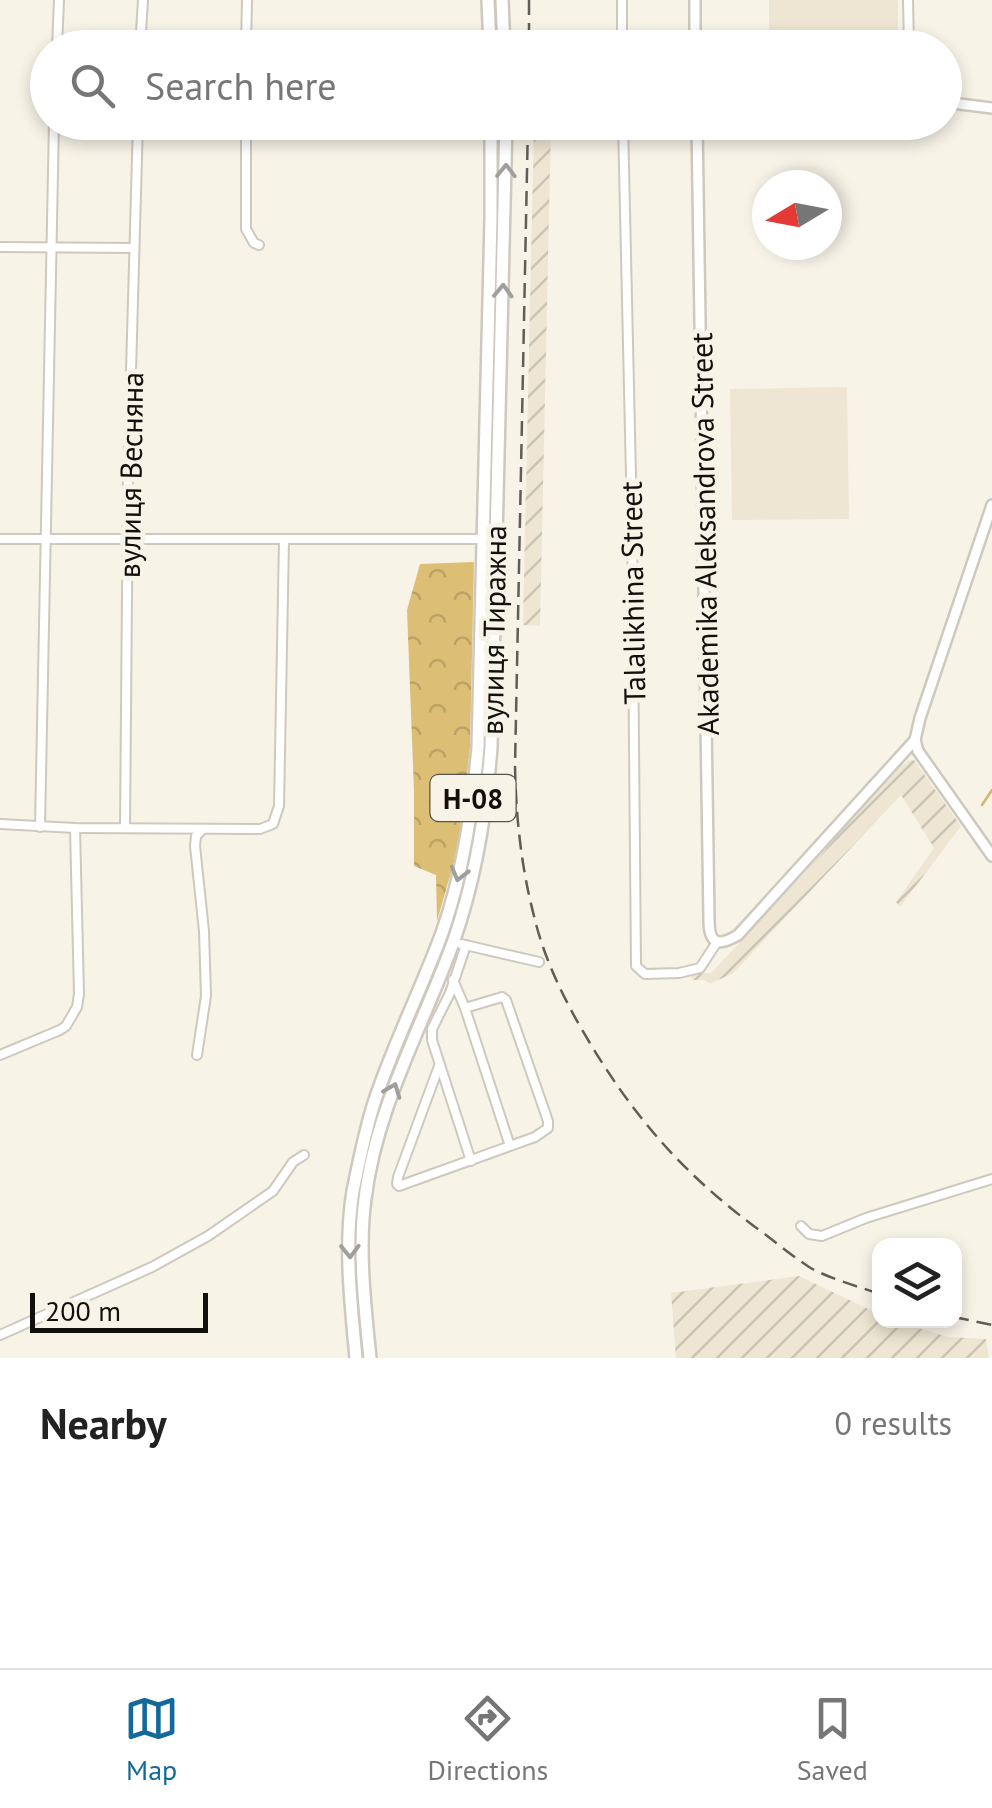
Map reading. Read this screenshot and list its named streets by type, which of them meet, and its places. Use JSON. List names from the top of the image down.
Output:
{
  "streets": {
    "main road": ["вулиця Тиражна", "Н-08"],
    "street": ["вулиця Весняна", "Akademika Aleksandrova Street", "Talalikhina Street"]
  },
  "crossings": [
    ["Akademika Aleksandrova Street", "Talalikhina Street"]
  ],
  "scale_bar": "200 m",
  "north": "left",
  "page": {
    "search": "Search here",
    "scale": "200 m",
    "heading": ["Nearby", "0 results"],
    "nav": ["Map", "Directions", "Saved"]
  }
}
